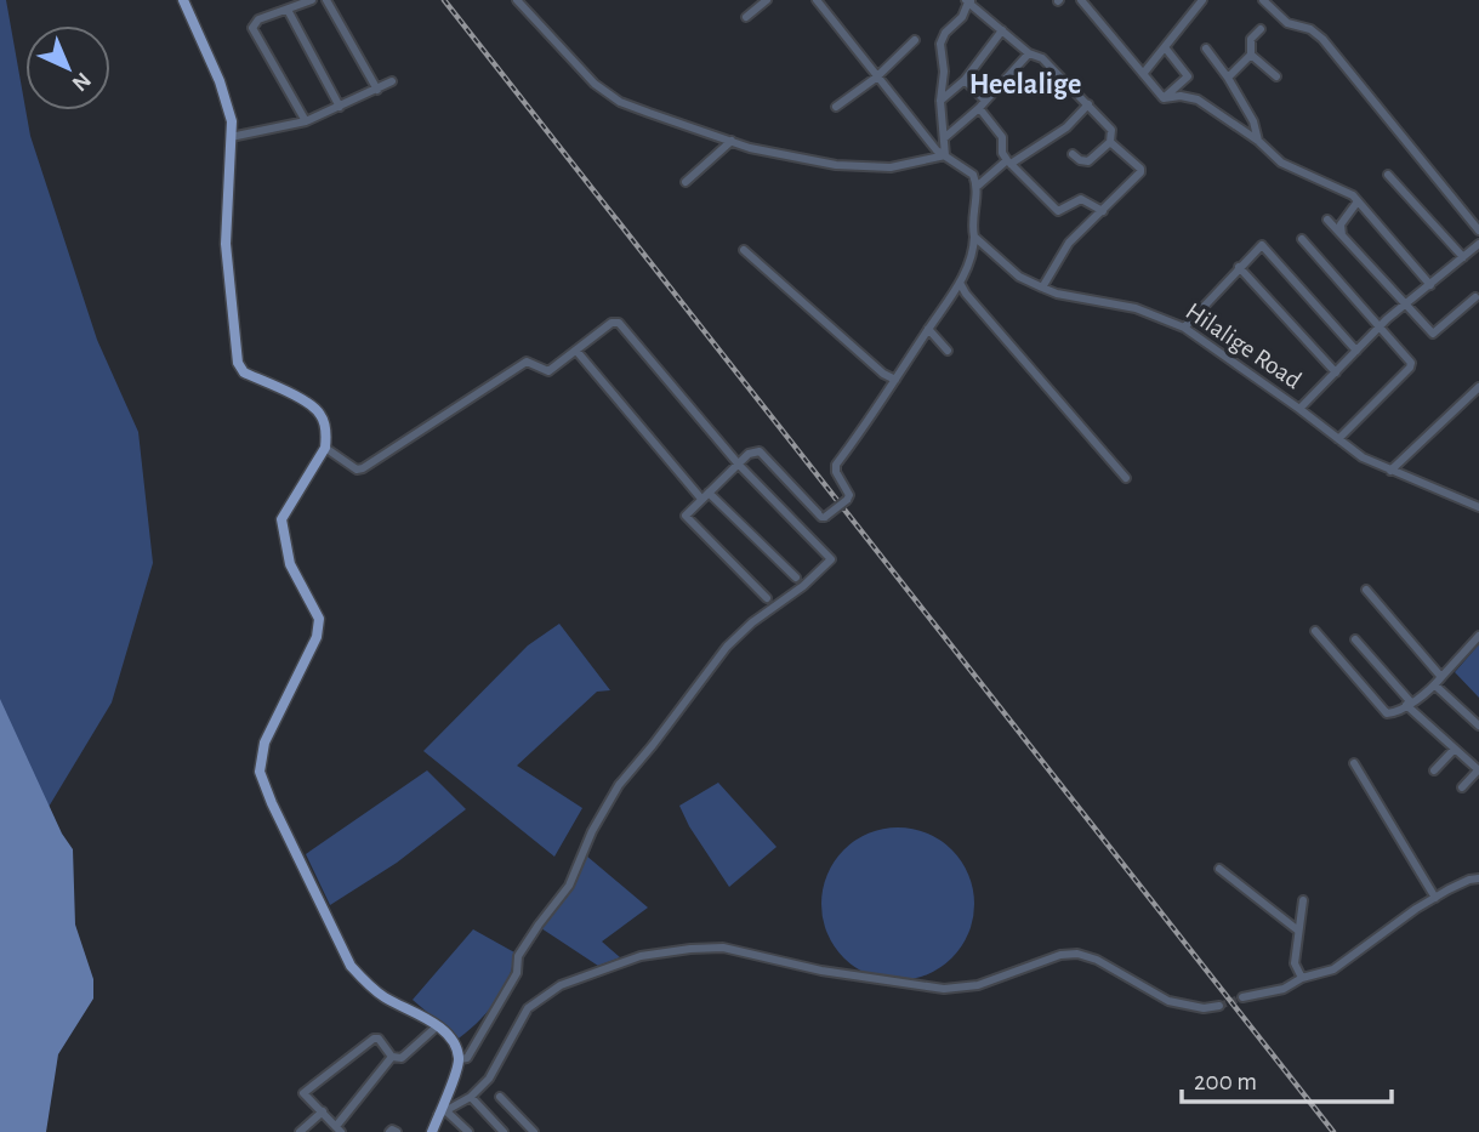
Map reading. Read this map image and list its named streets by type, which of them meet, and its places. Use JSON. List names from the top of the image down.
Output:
{
  "streets": {
    "street": ["Hilalige Road"]
  },
  "districts": ["Heelalige"],
  "scale_bar": "200 m",
  "north": "bottom right"
}
